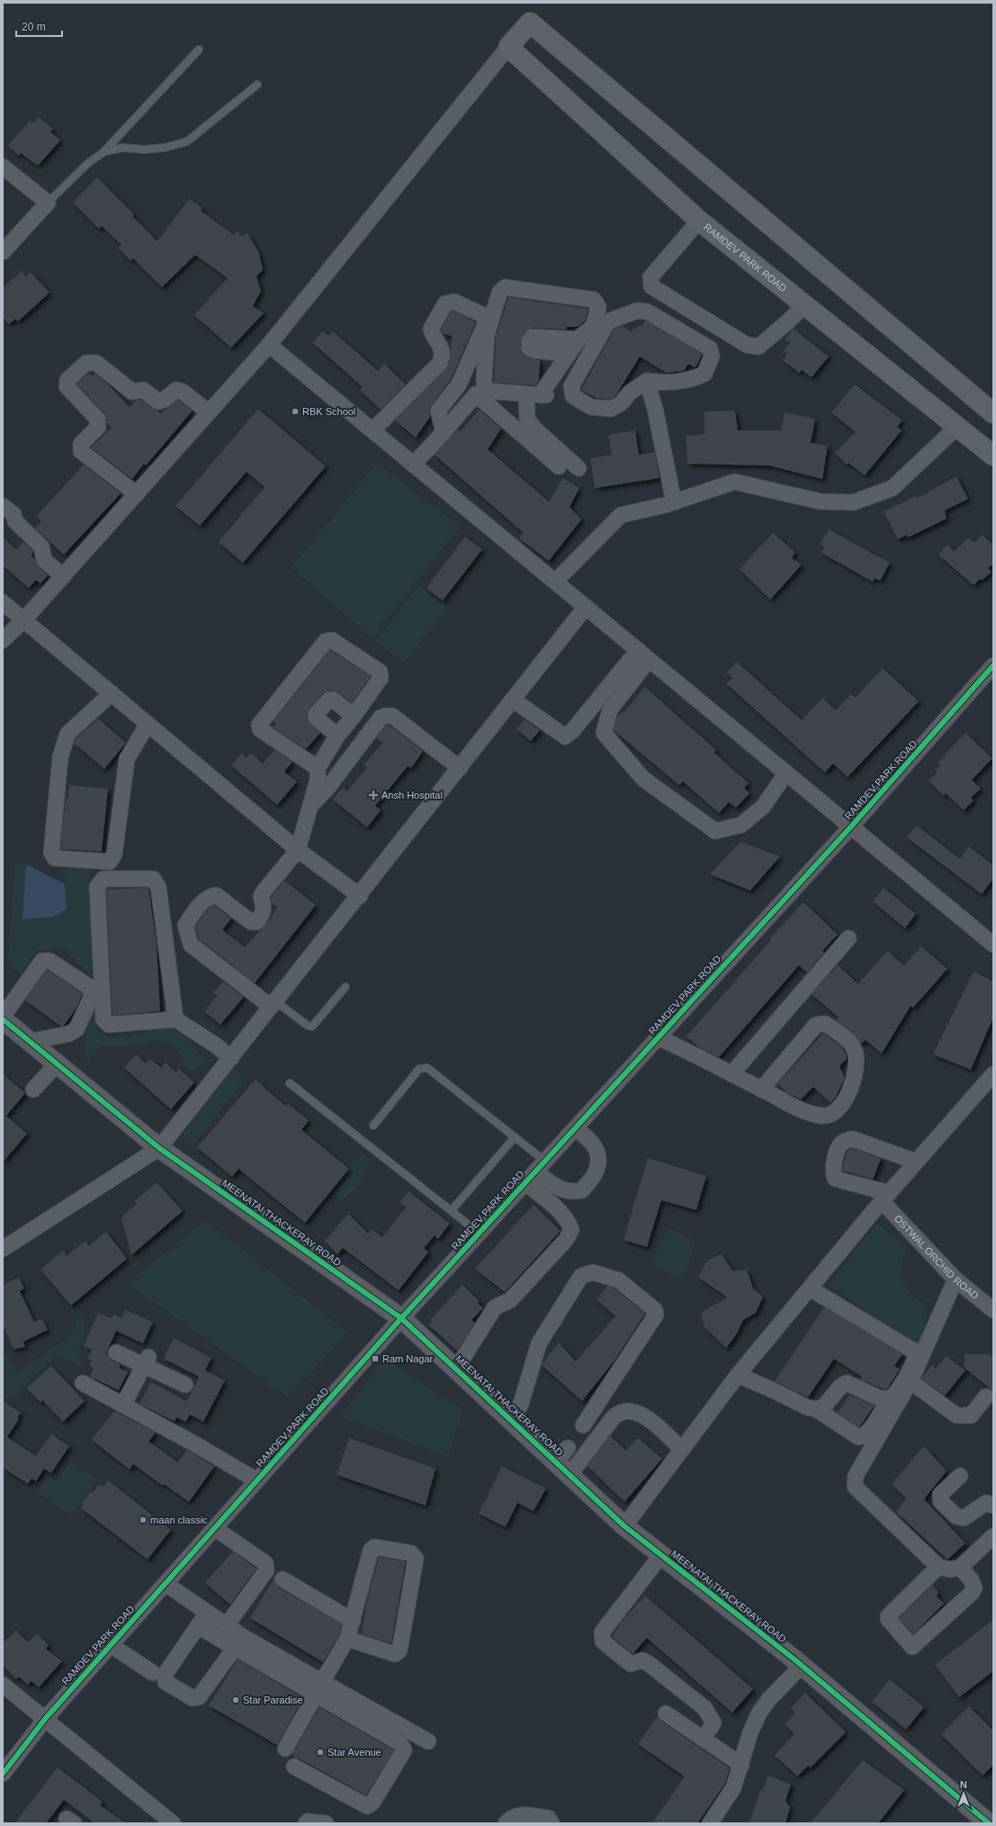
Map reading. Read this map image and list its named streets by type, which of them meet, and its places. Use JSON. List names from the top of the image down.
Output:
{
  "streets": {
    "main road": ["RAMDEV PARK ROAD"],
    "street": ["MEENATAI THACKERAY ROAD", "OSTWAL ORCHID ROAD"]
  },
  "crossings": [
    ["RAMDEV PARK ROAD", "MEENATAI THACKERAY ROAD"]
  ],
  "places": {
    "other": [
      "RBK School",
      "maan classic",
      "Star Paradise",
      "Star Avenue"
    ],
    "health": ["Ansh Hospital"],
    "transit": ["Ram Nagar"]
  },
  "scale_bar": "20 m",
  "north": "top"
}
